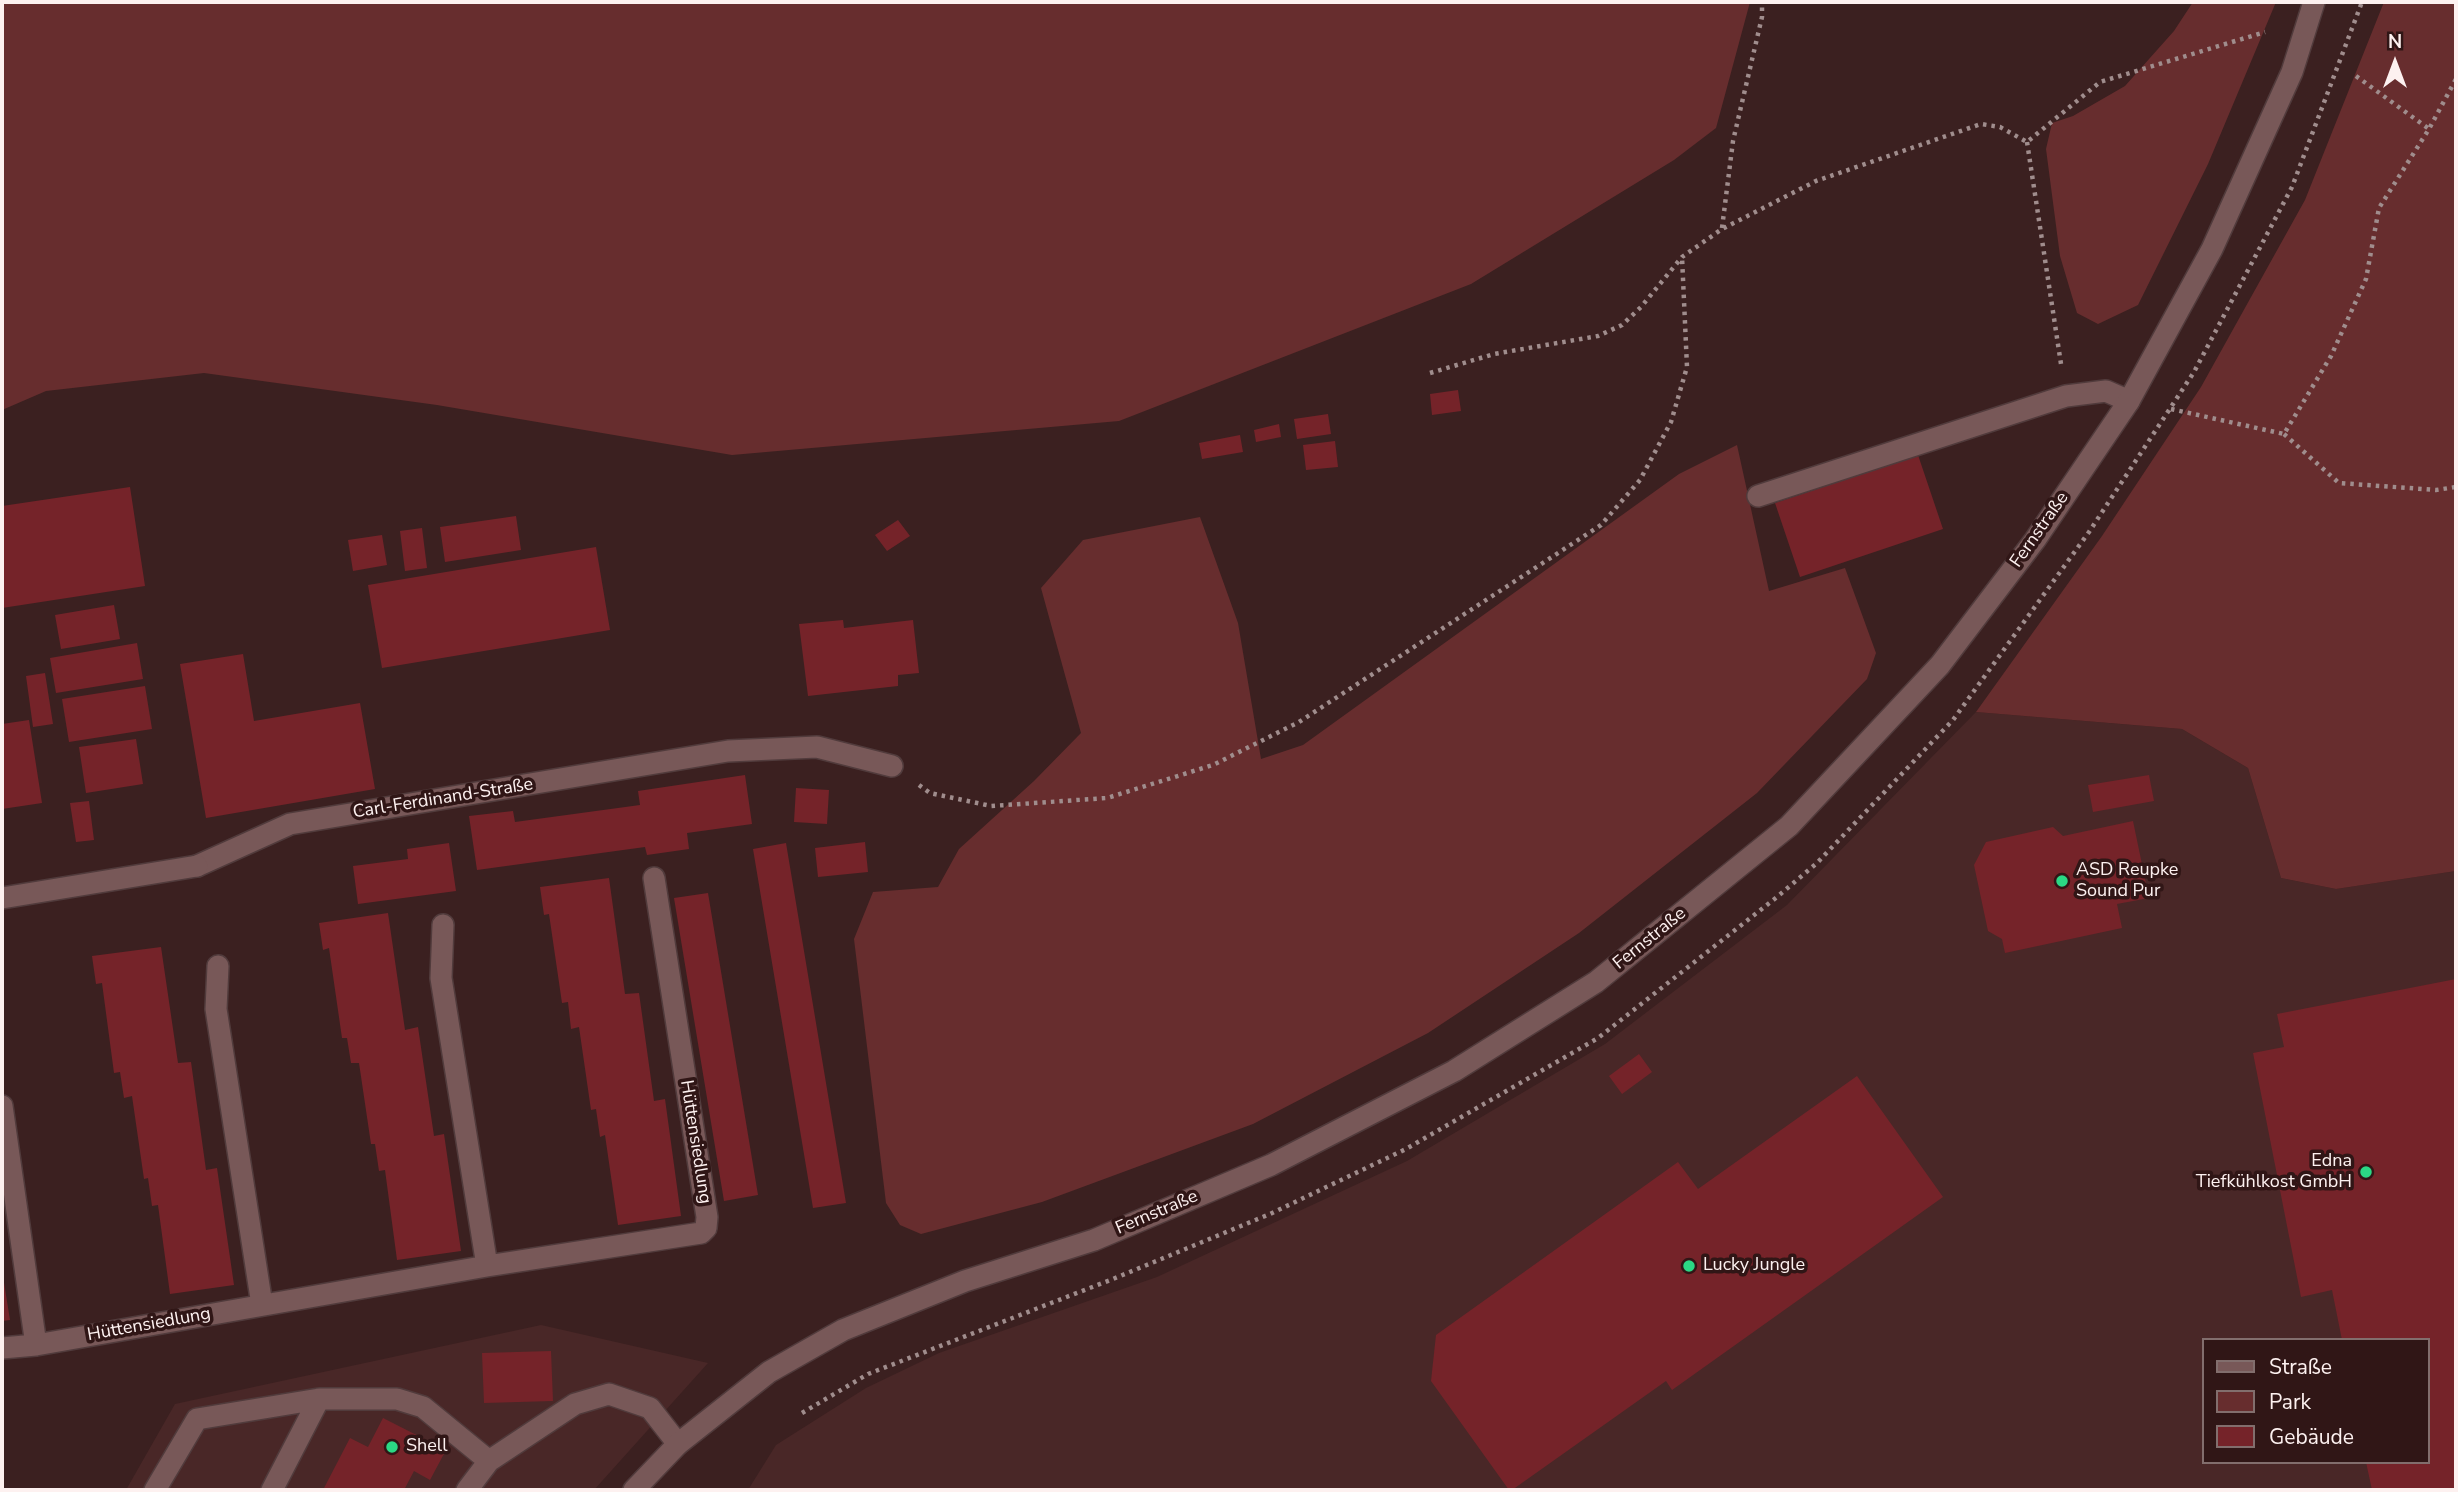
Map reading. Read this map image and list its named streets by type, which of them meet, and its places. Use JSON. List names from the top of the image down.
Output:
{
  "streets": {
    "main road": ["Fernstraße", "Carl-Ferdinand-Straße", "Hüttensiedlung"]
  },
  "places": [
    "ASD Reupke Sound Pur",
    "Edna Tiefkühlkost GmbH",
    "Lucky Jungle",
    "Shell"
  ],
  "legend": ["Straße", "Park", "Gebäude"],
  "north": "top"
}
